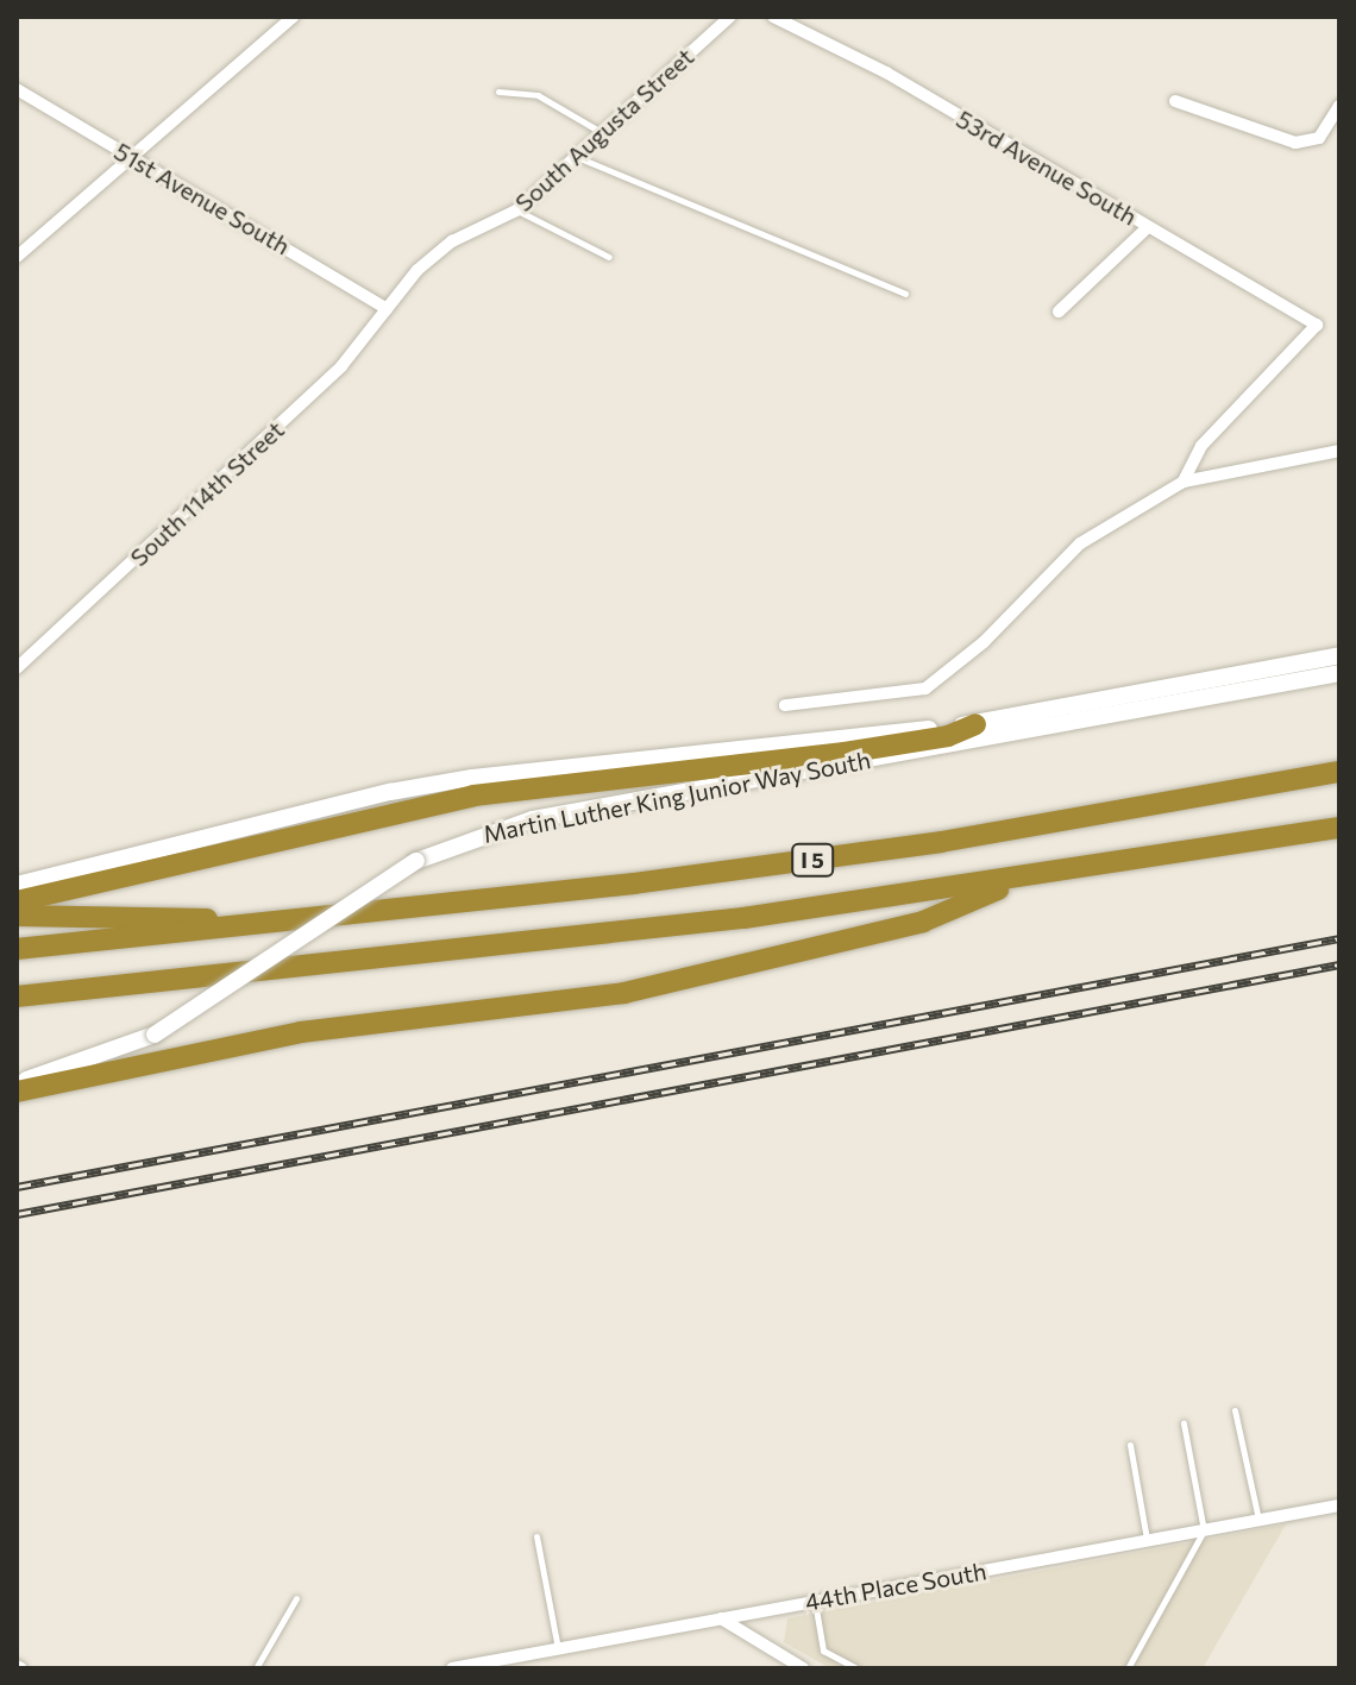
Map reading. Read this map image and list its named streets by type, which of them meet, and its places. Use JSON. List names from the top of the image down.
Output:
{
  "streets": {
    "highway": ["I 5"],
    "main road": ["Martin Luther King Junior Way South"],
    "street": [
      "South Augusta Street",
      "53rd Avenue South",
      "51st Avenue South",
      "South 114th Street",
      "44th Place South"
    ]
  },
  "crossings": [
    ["South Augusta Street", "51st Avenue South"],
    ["South Augusta Street", "South 114th Street"],
    ["51st Avenue South", "South 114th Street"]
  ]
}
